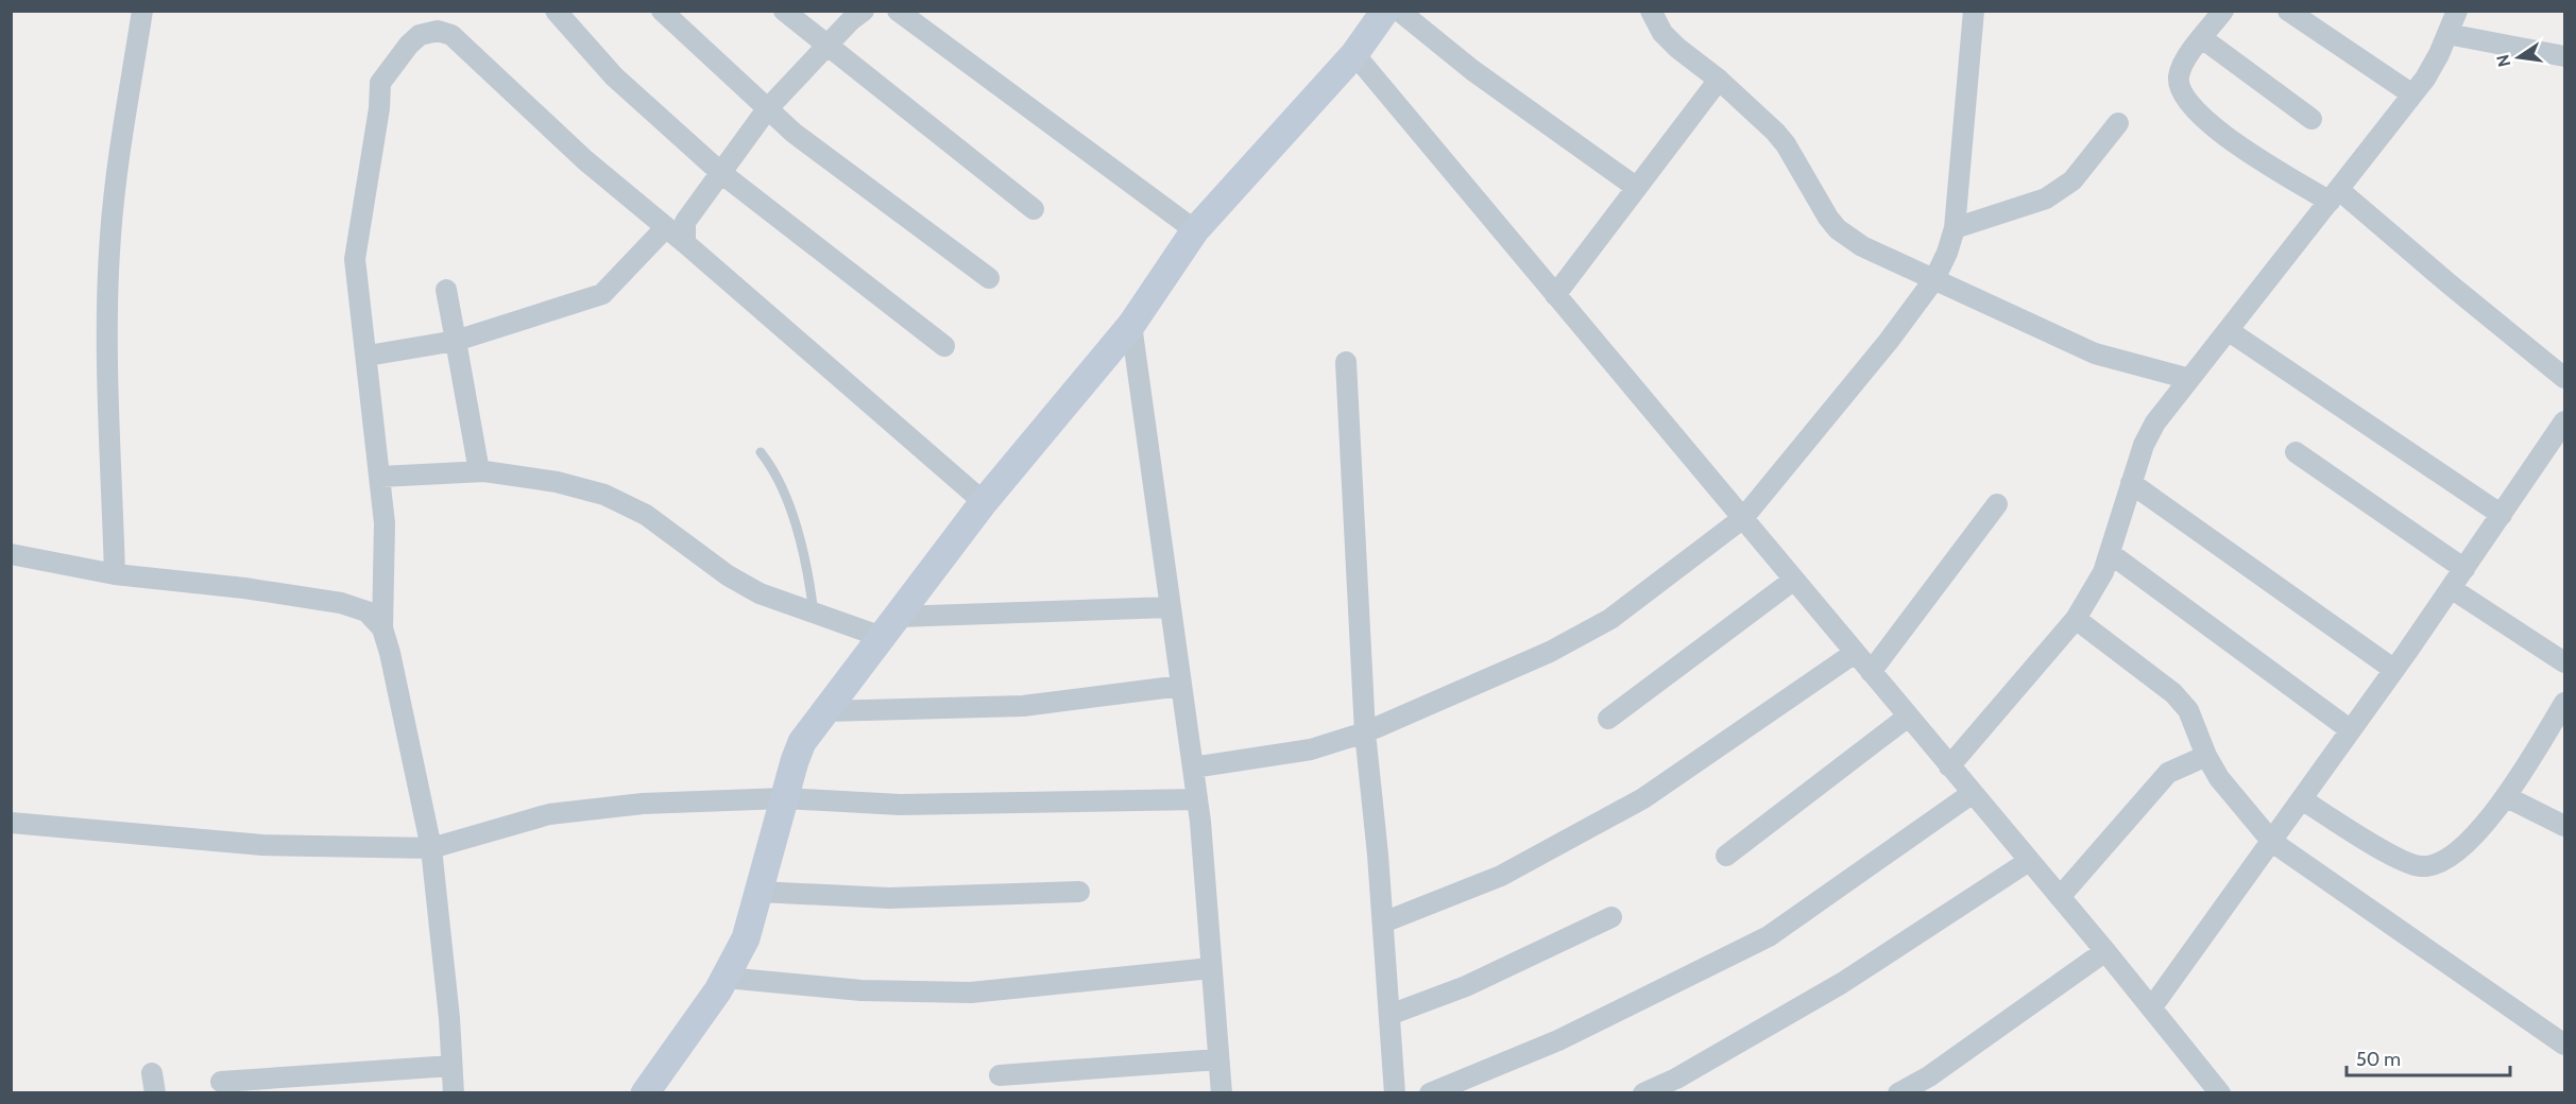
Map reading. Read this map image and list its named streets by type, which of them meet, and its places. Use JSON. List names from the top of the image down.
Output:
{
  "scale_bar": "50 m",
  "north": "left"
}
